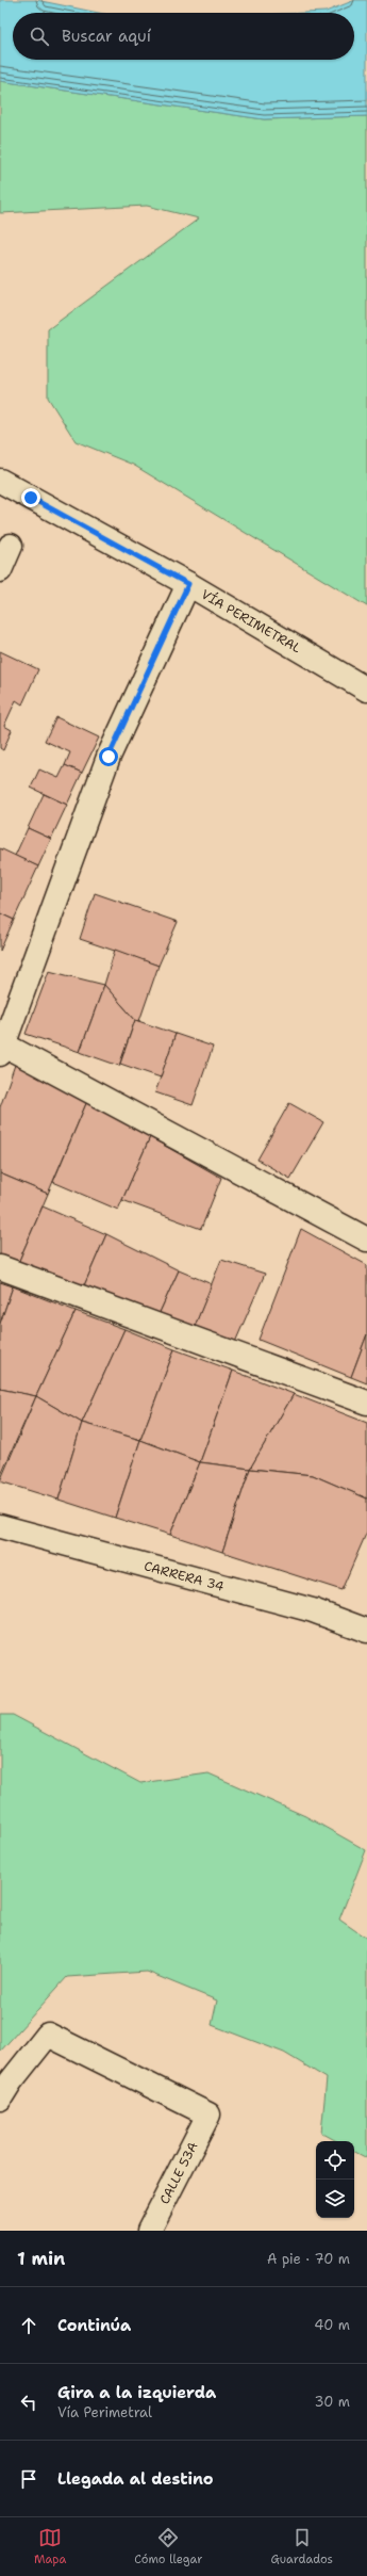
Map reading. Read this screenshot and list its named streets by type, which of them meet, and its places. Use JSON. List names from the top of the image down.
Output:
{
  "streets": {
    "street": ["VÍA PERIMETRAL", "CARRERA 34", "CALLE 53A"]
  },
  "page": {
    "search": "Buscar aquí",
    "heading": ["1 min", "A pie · 70 m"],
    "list": [
      ["Continúa", "40 m"],
      ["Gira a la izquierda", "Vía Perimetral", "30 m"],
      "Llegada al destino"
    ],
    "nav": ["Mapa", "Cómo llegar", "Guardados"]
  }
}
